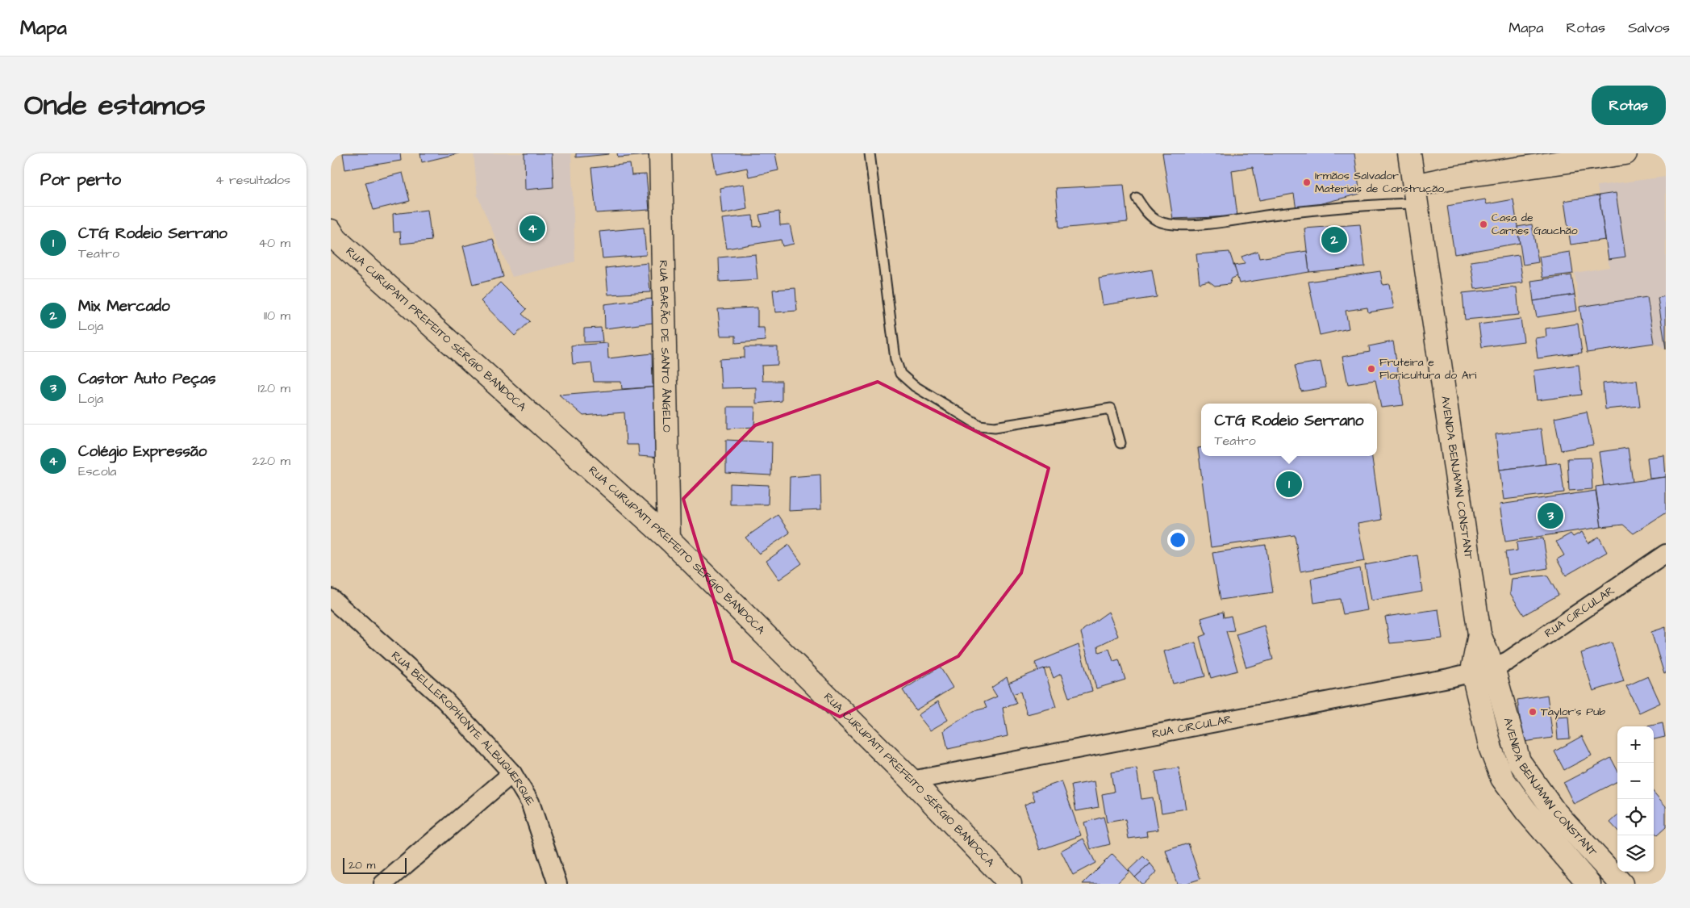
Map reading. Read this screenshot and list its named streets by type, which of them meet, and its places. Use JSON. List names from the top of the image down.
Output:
{
  "streets": {
    "street": [
      "RUA CURUPAITI PREFEITO SÉRGIO BANDOCA",
      "RUA BARÃO DE SANTO ÂNGELO",
      "AVENIDA BENJAMIN CONSTANT",
      "RUA CIRCULAR",
      "RUA BELLEROPHONTE ALBUQUERQUE"
    ]
  },
  "crossings": [
    ["RUA CURUPAITI PREFEITO SÉRGIO BANDOCA", "RUA BARÃO DE SANTO ÂNGELO"],
    ["RUA CURUPAITI PREFEITO SÉRGIO BANDOCA", "RUA CIRCULAR"],
    ["AVENIDA BENJAMIN CONSTANT", "RUA CIRCULAR"]
  ],
  "places": [
    "Irmãos Salvador Materiais de Construção",
    "Casa de Carnes Gauchão",
    "Fruteira e Floricultura do Ari",
    "Taylor's Pub"
  ],
  "scale_bar": "20 m",
  "page": {
    "header": "Mapa",
    "nav": ["Mapa", "Rotas", "Salvos"],
    "title": "Onde estamos",
    "buttons": "Rotas",
    "heading": ["Por perto", "4 resultados"],
    "list": [
      {
        "mark": "1",
        "name": "CTG Rodeio Serrano",
        "note": "Teatro",
        "value": "40 m"
      },
      {
        "mark": "2",
        "name": "Mix Mercado",
        "note": "Loja",
        "value": "110 m"
      },
      {
        "mark": "3",
        "name": "Castor Auto Peças",
        "note": "Loja",
        "value": "120 m"
      },
      {
        "mark": "4",
        "name": "Colégio Expressão",
        "note": "Escola",
        "value": "220 m"
      }
    ],
    "pins": [
      "4",
      "2",
      "1",
      "3"
    ],
    "popup": ["CTG Rodeio Serrano", "Teatro"],
    "map_buttons": ["+", "−"],
    "scale": "20 m"
  }
}
